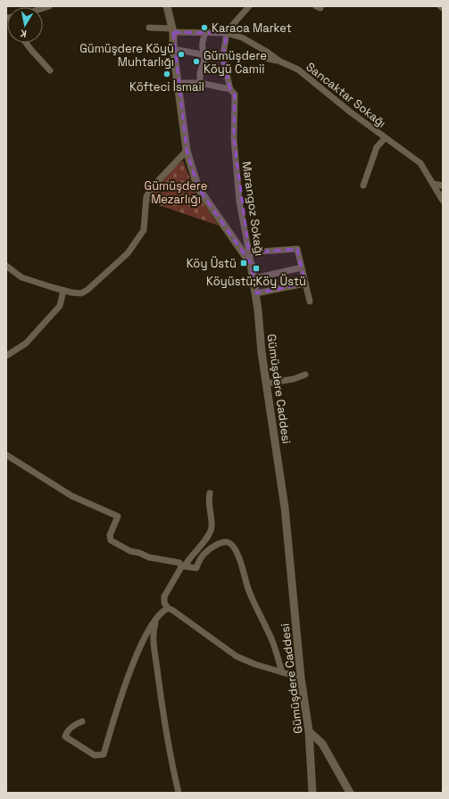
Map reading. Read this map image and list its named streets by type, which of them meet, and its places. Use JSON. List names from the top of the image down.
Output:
{
  "streets": {
    "street": ["Sancaktar Sokağı", "Marangoz Sokağı", "Gümüşdere Caddesi"]
  },
  "crossings": [
    ["Sancaktar Sokağı", "Gümüşdere Caddesi"],
    ["Marangoz Sokağı", "Gümüşdere Caddesi"]
  ],
  "parks": ["Gümüşdere Mezarlığı"],
  "places": {
    "other": [
      "Karaca Market",
      "Gümüşdere Köyü Muhtarlığı",
      "Gümüşdere Köyü Camii",
      "Köfteci İsmail"
    ],
    "transit": ["Köy Üstü", "Köyüstü;Köy Üstü"]
  },
  "north": "bottom"
}
